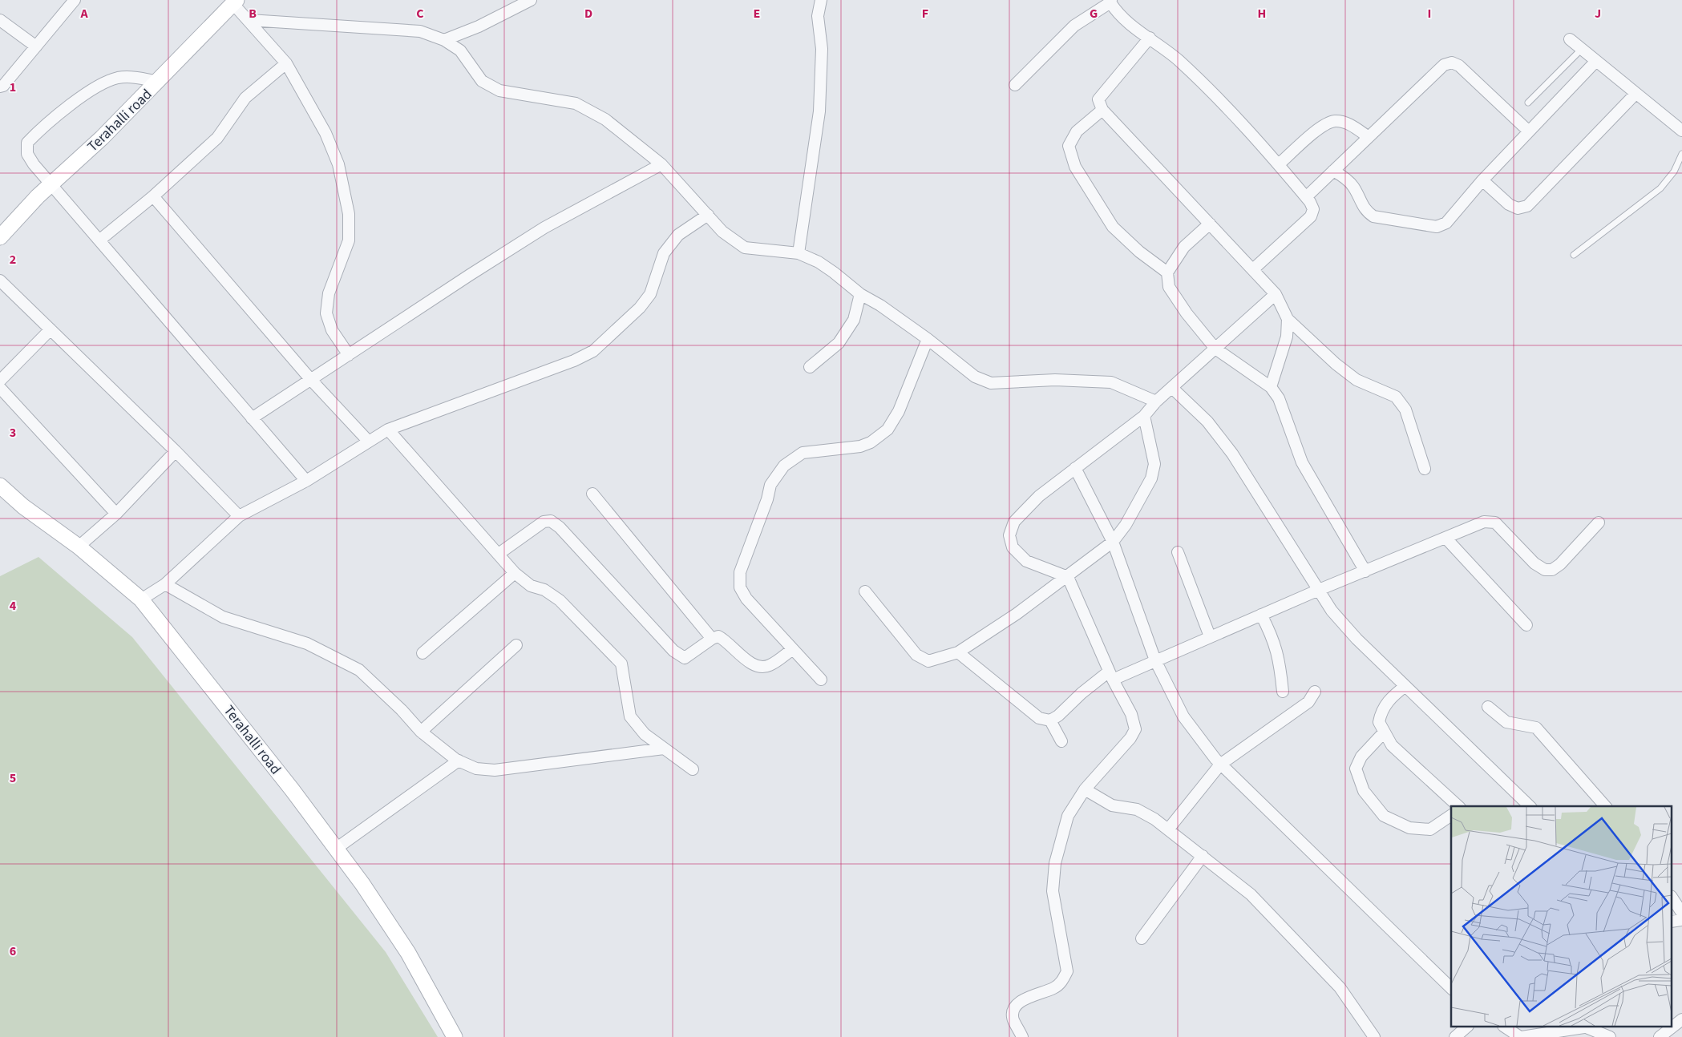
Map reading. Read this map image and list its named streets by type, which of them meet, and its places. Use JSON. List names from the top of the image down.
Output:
{
  "streets": {
    "street": ["Terahalli road"]
  },
  "grid": {
    "columns": [
      "A",
      "B",
      "C",
      "D",
      "E",
      "F",
      "G",
      "H",
      "I",
      "J"
    ],
    "rows": [
      "1",
      "2",
      "3",
      "4",
      "5",
      "6"
    ]
  }
}
